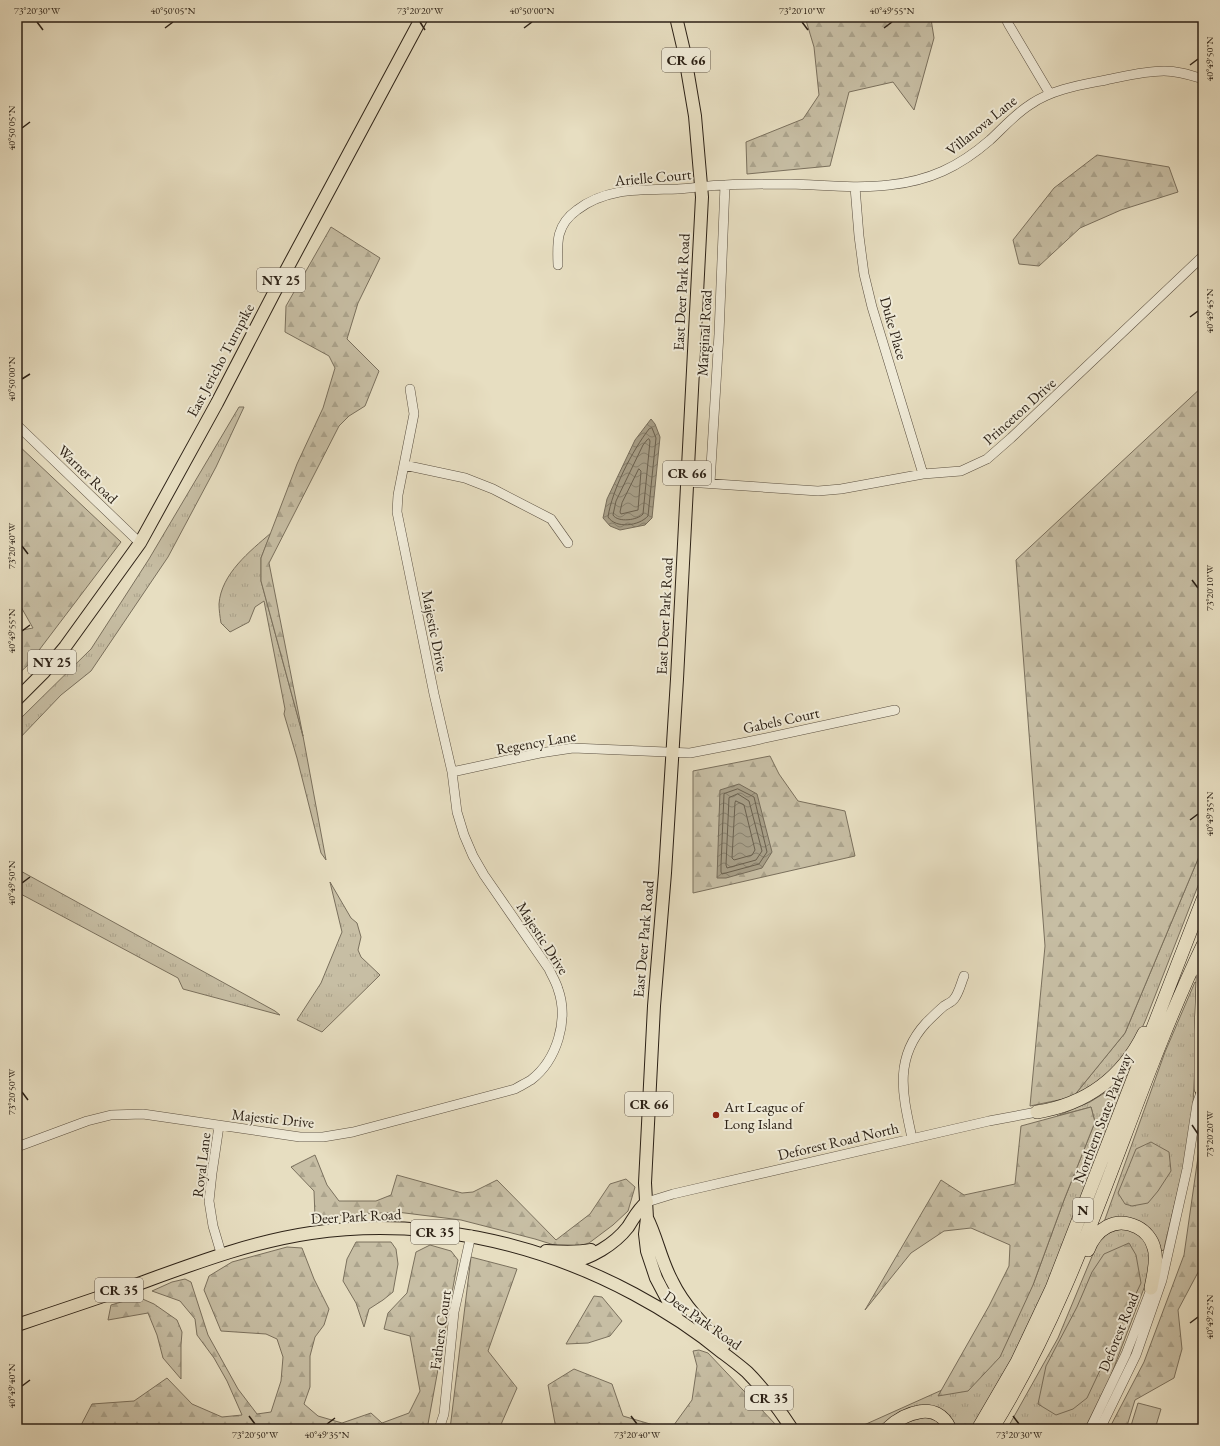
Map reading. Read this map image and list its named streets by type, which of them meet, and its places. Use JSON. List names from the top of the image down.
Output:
{
  "streets": {
    "highway": ["Northern State Parkway", "N"],
    "main road": [
      "CR 66",
      "NY 25",
      "East Deer Park Road",
      "East Jericho Turnpike",
      "Deer Park Road",
      "CR 35"
    ],
    "street": [
      "Villanova Lane",
      "Arielle Court",
      "Duke Place",
      "Marginal Road",
      "Princeton Drive",
      "Warner Road",
      "Majestic Drive",
      "Gabels Court",
      "Regency Lane",
      "Deforest Road North",
      "Royal Lane",
      "Fathers Court",
      "Deforest Road"
    ]
  },
  "crossings": [
    ["Villanova Lane", "Arielle Court"],
    ["Villanova Lane", "East Deer Park Road"],
    ["Villanova Lane", "Duke Place"],
    ["Villanova Lane", "Marginal Road"],
    ["Arielle Court", "East Deer Park Road"],
    ["East Deer Park Road", "Princeton Drive"],
    ["East Deer Park Road", "Gabels Court"],
    ["East Deer Park Road", "Regency Lane"],
    ["East Deer Park Road", "Deforest Road North"],
    ["East Deer Park Road", "Deer Park Road"],
    ["Duke Place", "Princeton Drive"],
    ["Marginal Road", "Princeton Drive"],
    ["East Jericho Turnpike", "Warner Road"],
    ["Majestic Drive", "Regency Lane"],
    ["Majestic Drive", "Royal Lane"],
    ["Gabels Court", "Regency Lane"],
    ["Royal Lane", "Deer Park Road"],
    ["Deer Park Road", "Fathers Court"]
  ],
  "places": ["Art League of Long Island"],
  "coordinates": [
    "73°20'30\"W",
    "40°50'05\"N",
    "73°20'20\"W",
    "40°50'00\"N",
    "73°20'10\"W",
    "40°49'55\"N",
    "40°49'50\"N",
    "40°49'45\"N",
    "73°20'40\"W",
    "40°49'35\"N",
    "73°20'50\"W",
    "40°49'25\"N",
    "40°49'40\"N"
  ]
}
